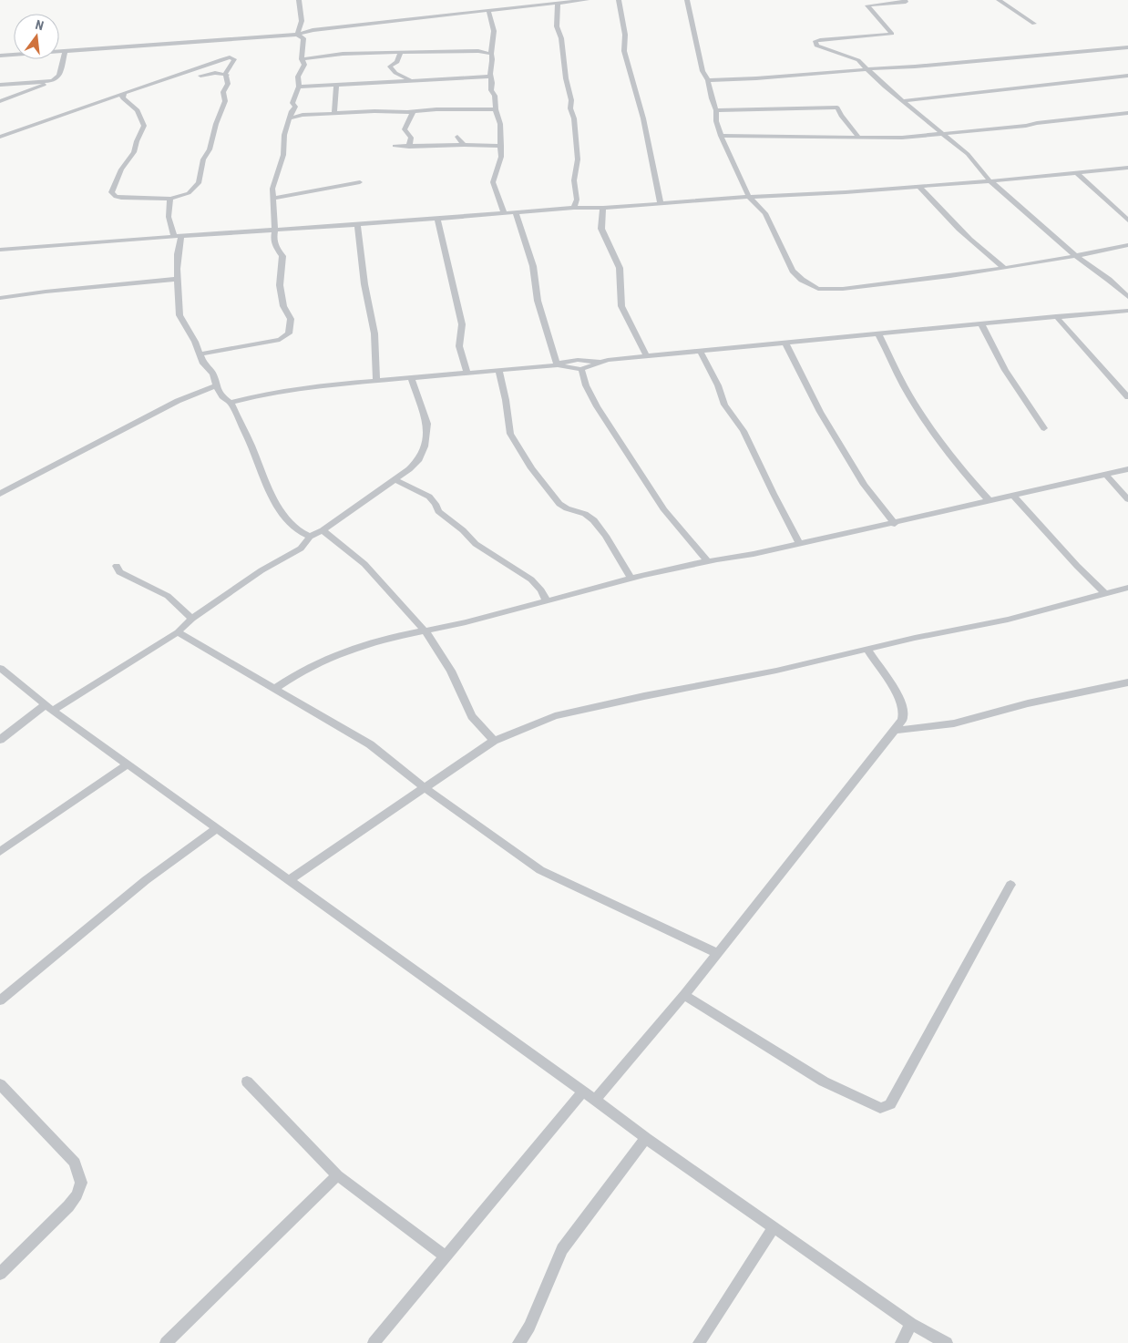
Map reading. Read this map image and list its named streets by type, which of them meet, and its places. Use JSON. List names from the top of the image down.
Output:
{
  "north": "top"
}
